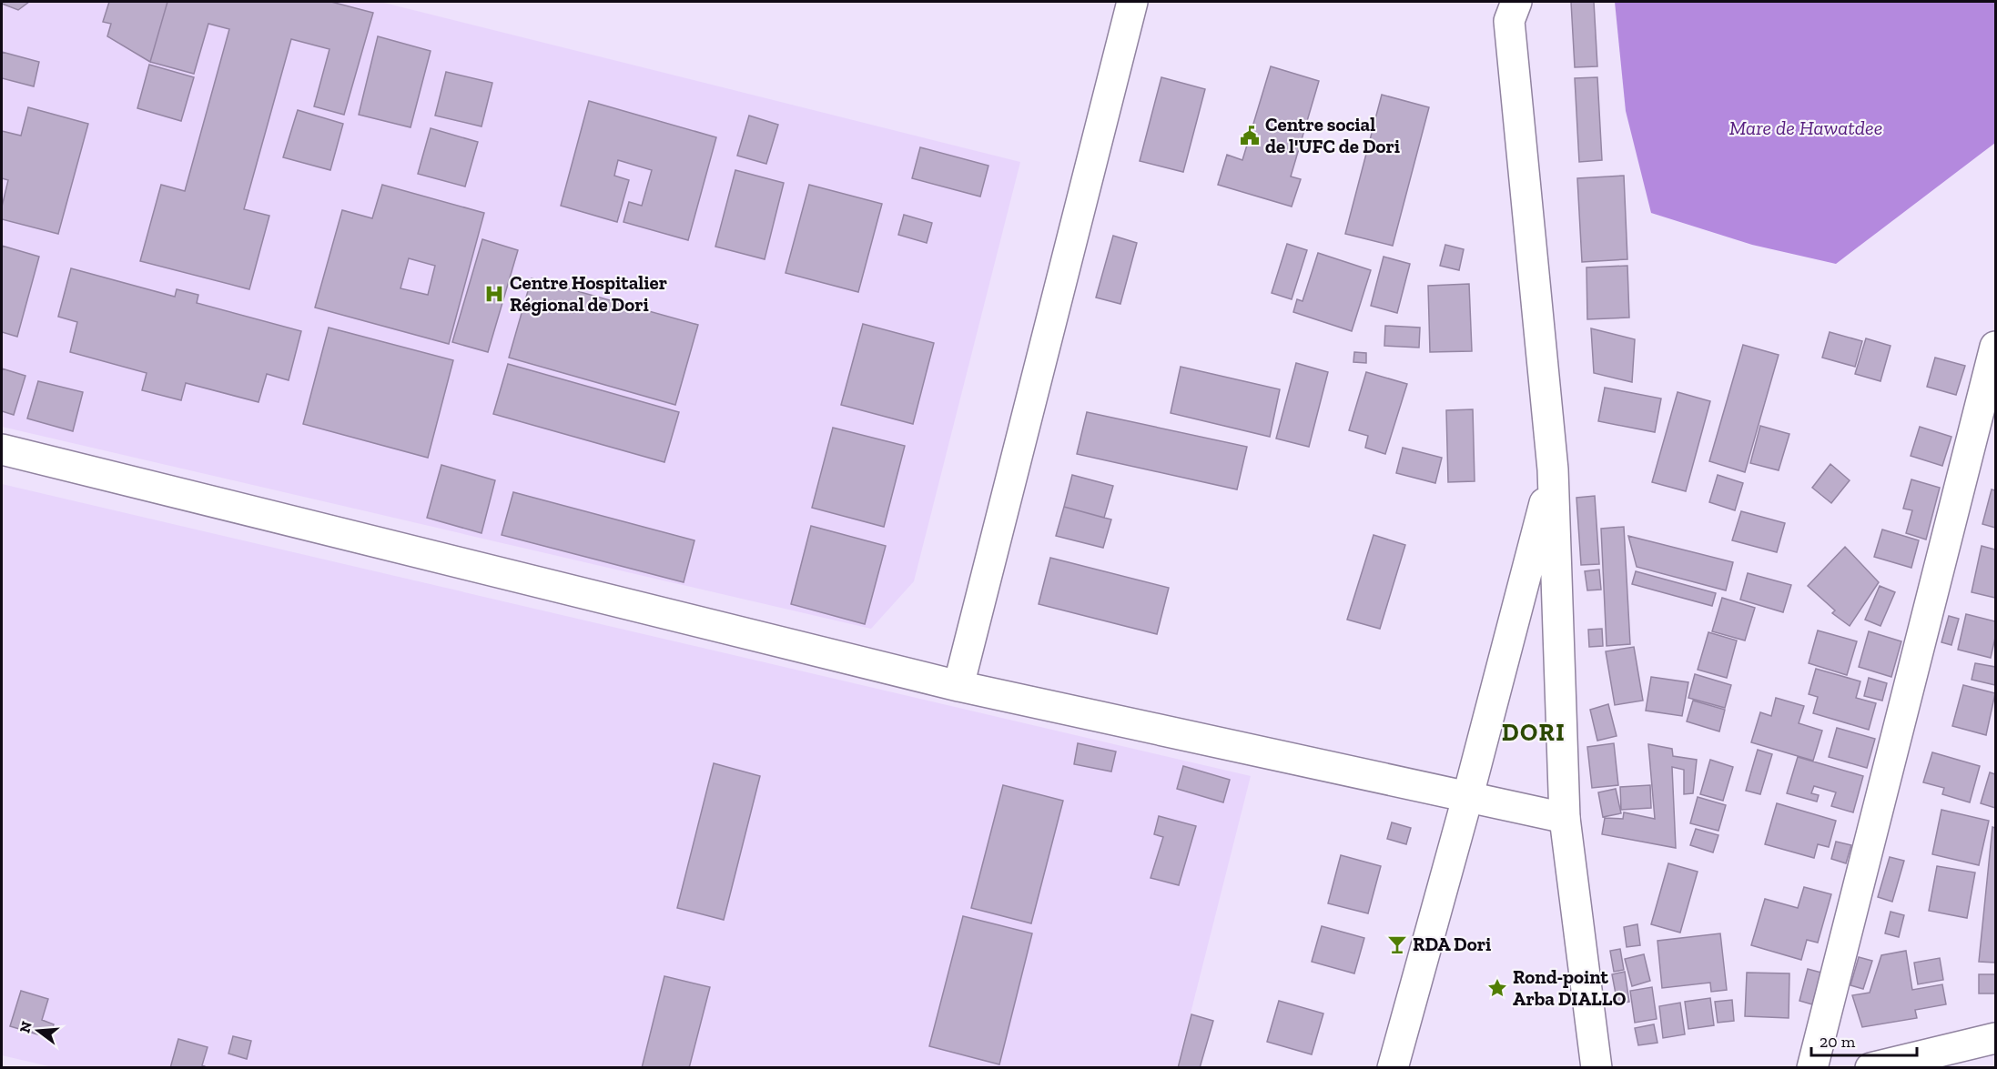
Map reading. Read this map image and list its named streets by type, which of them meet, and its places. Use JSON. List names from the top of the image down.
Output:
{
  "districts": ["DORI"],
  "water": ["Mare de Hawatdee"],
  "places": {
    "public building": ["Centre social de l'UFC de Dori"],
    "hospital": ["Centre Hospitalier Régional de Dori"],
    "bar": ["RDA Dori"],
    "place": ["Rond-point Arba DIALLO"]
  },
  "scale_bar": "20 m",
  "north": "left"
}
